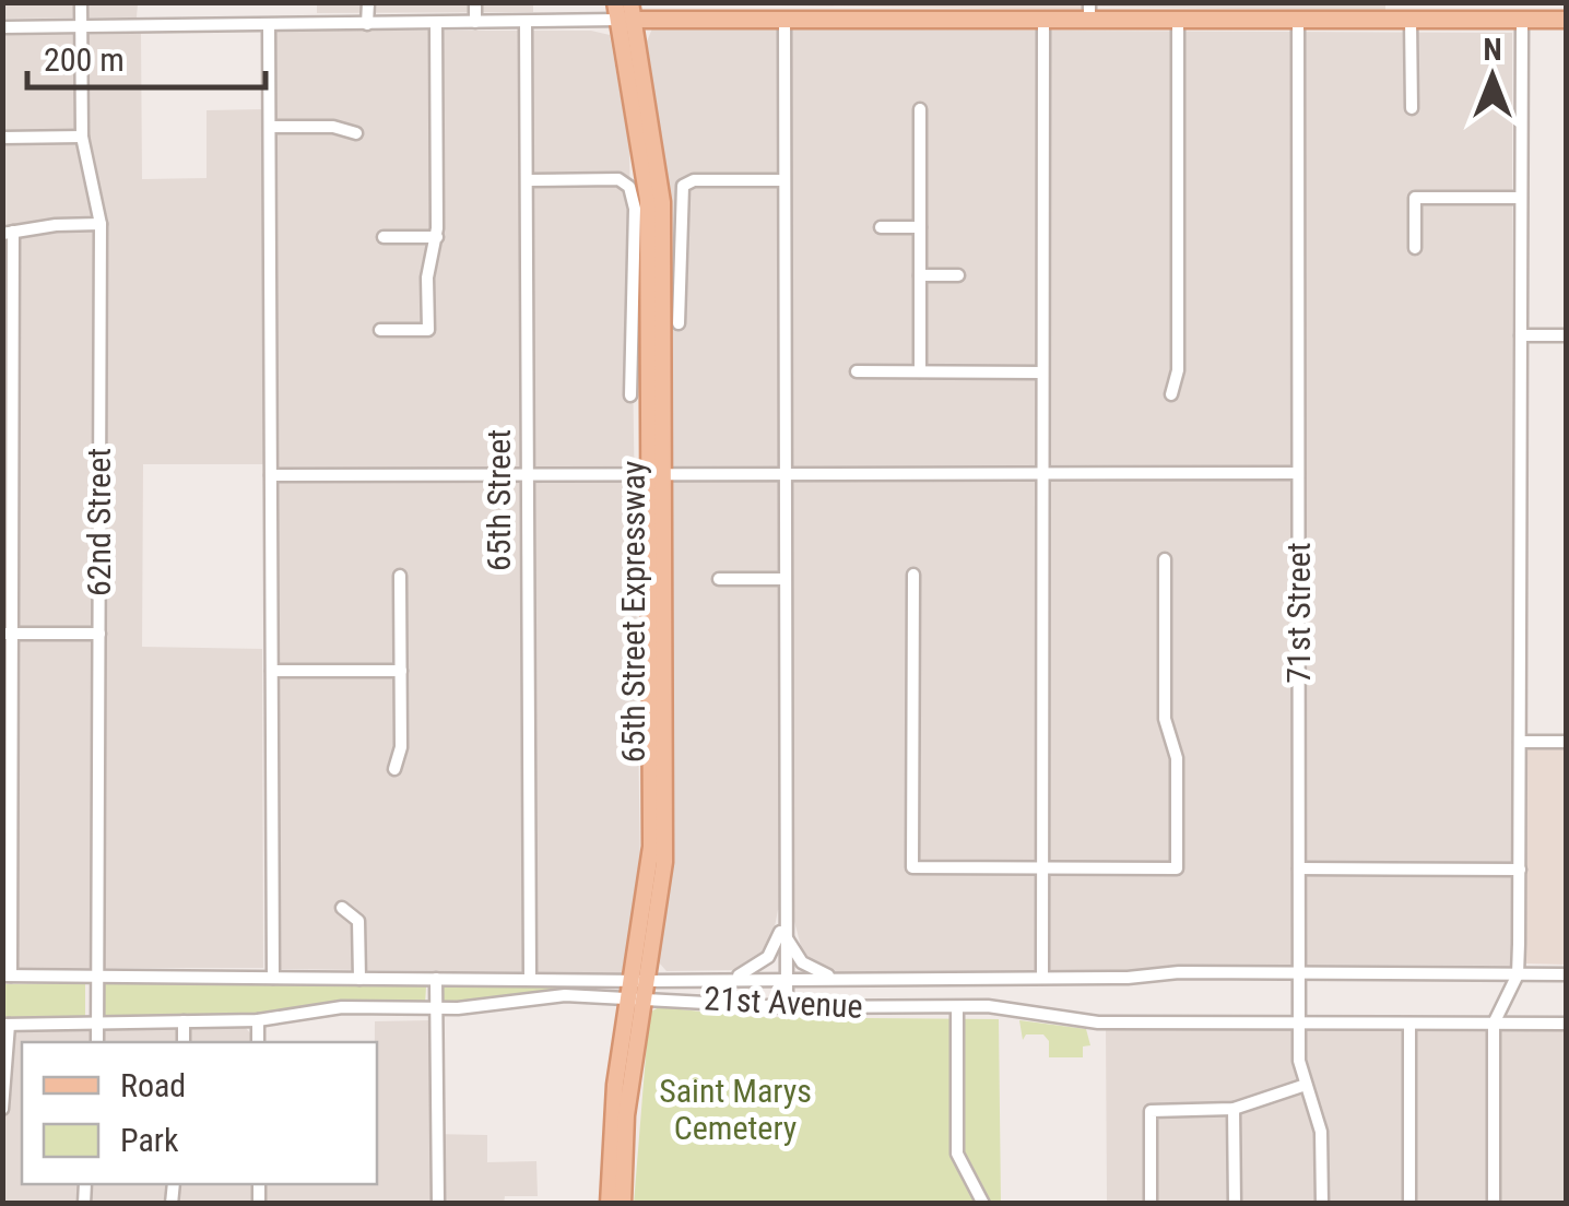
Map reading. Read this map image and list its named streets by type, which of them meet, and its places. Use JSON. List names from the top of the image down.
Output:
{
  "streets": {
    "main road": ["65th Street Expressway"],
    "street": [
      "65th Street",
      "62nd Street",
      "71st Street",
      "21st Avenue"
    ]
  },
  "crossings": [
    ["65th Street", "21st Avenue"],
    ["62nd Street", "21st Avenue"],
    ["65th Street Expressway", "21st Avenue"],
    ["71st Street", "21st Avenue"]
  ],
  "parks": ["Saint Marys Cemetery"],
  "legend": ["Road", "Park"],
  "scale_bar": "200 m",
  "north": "top"
}
